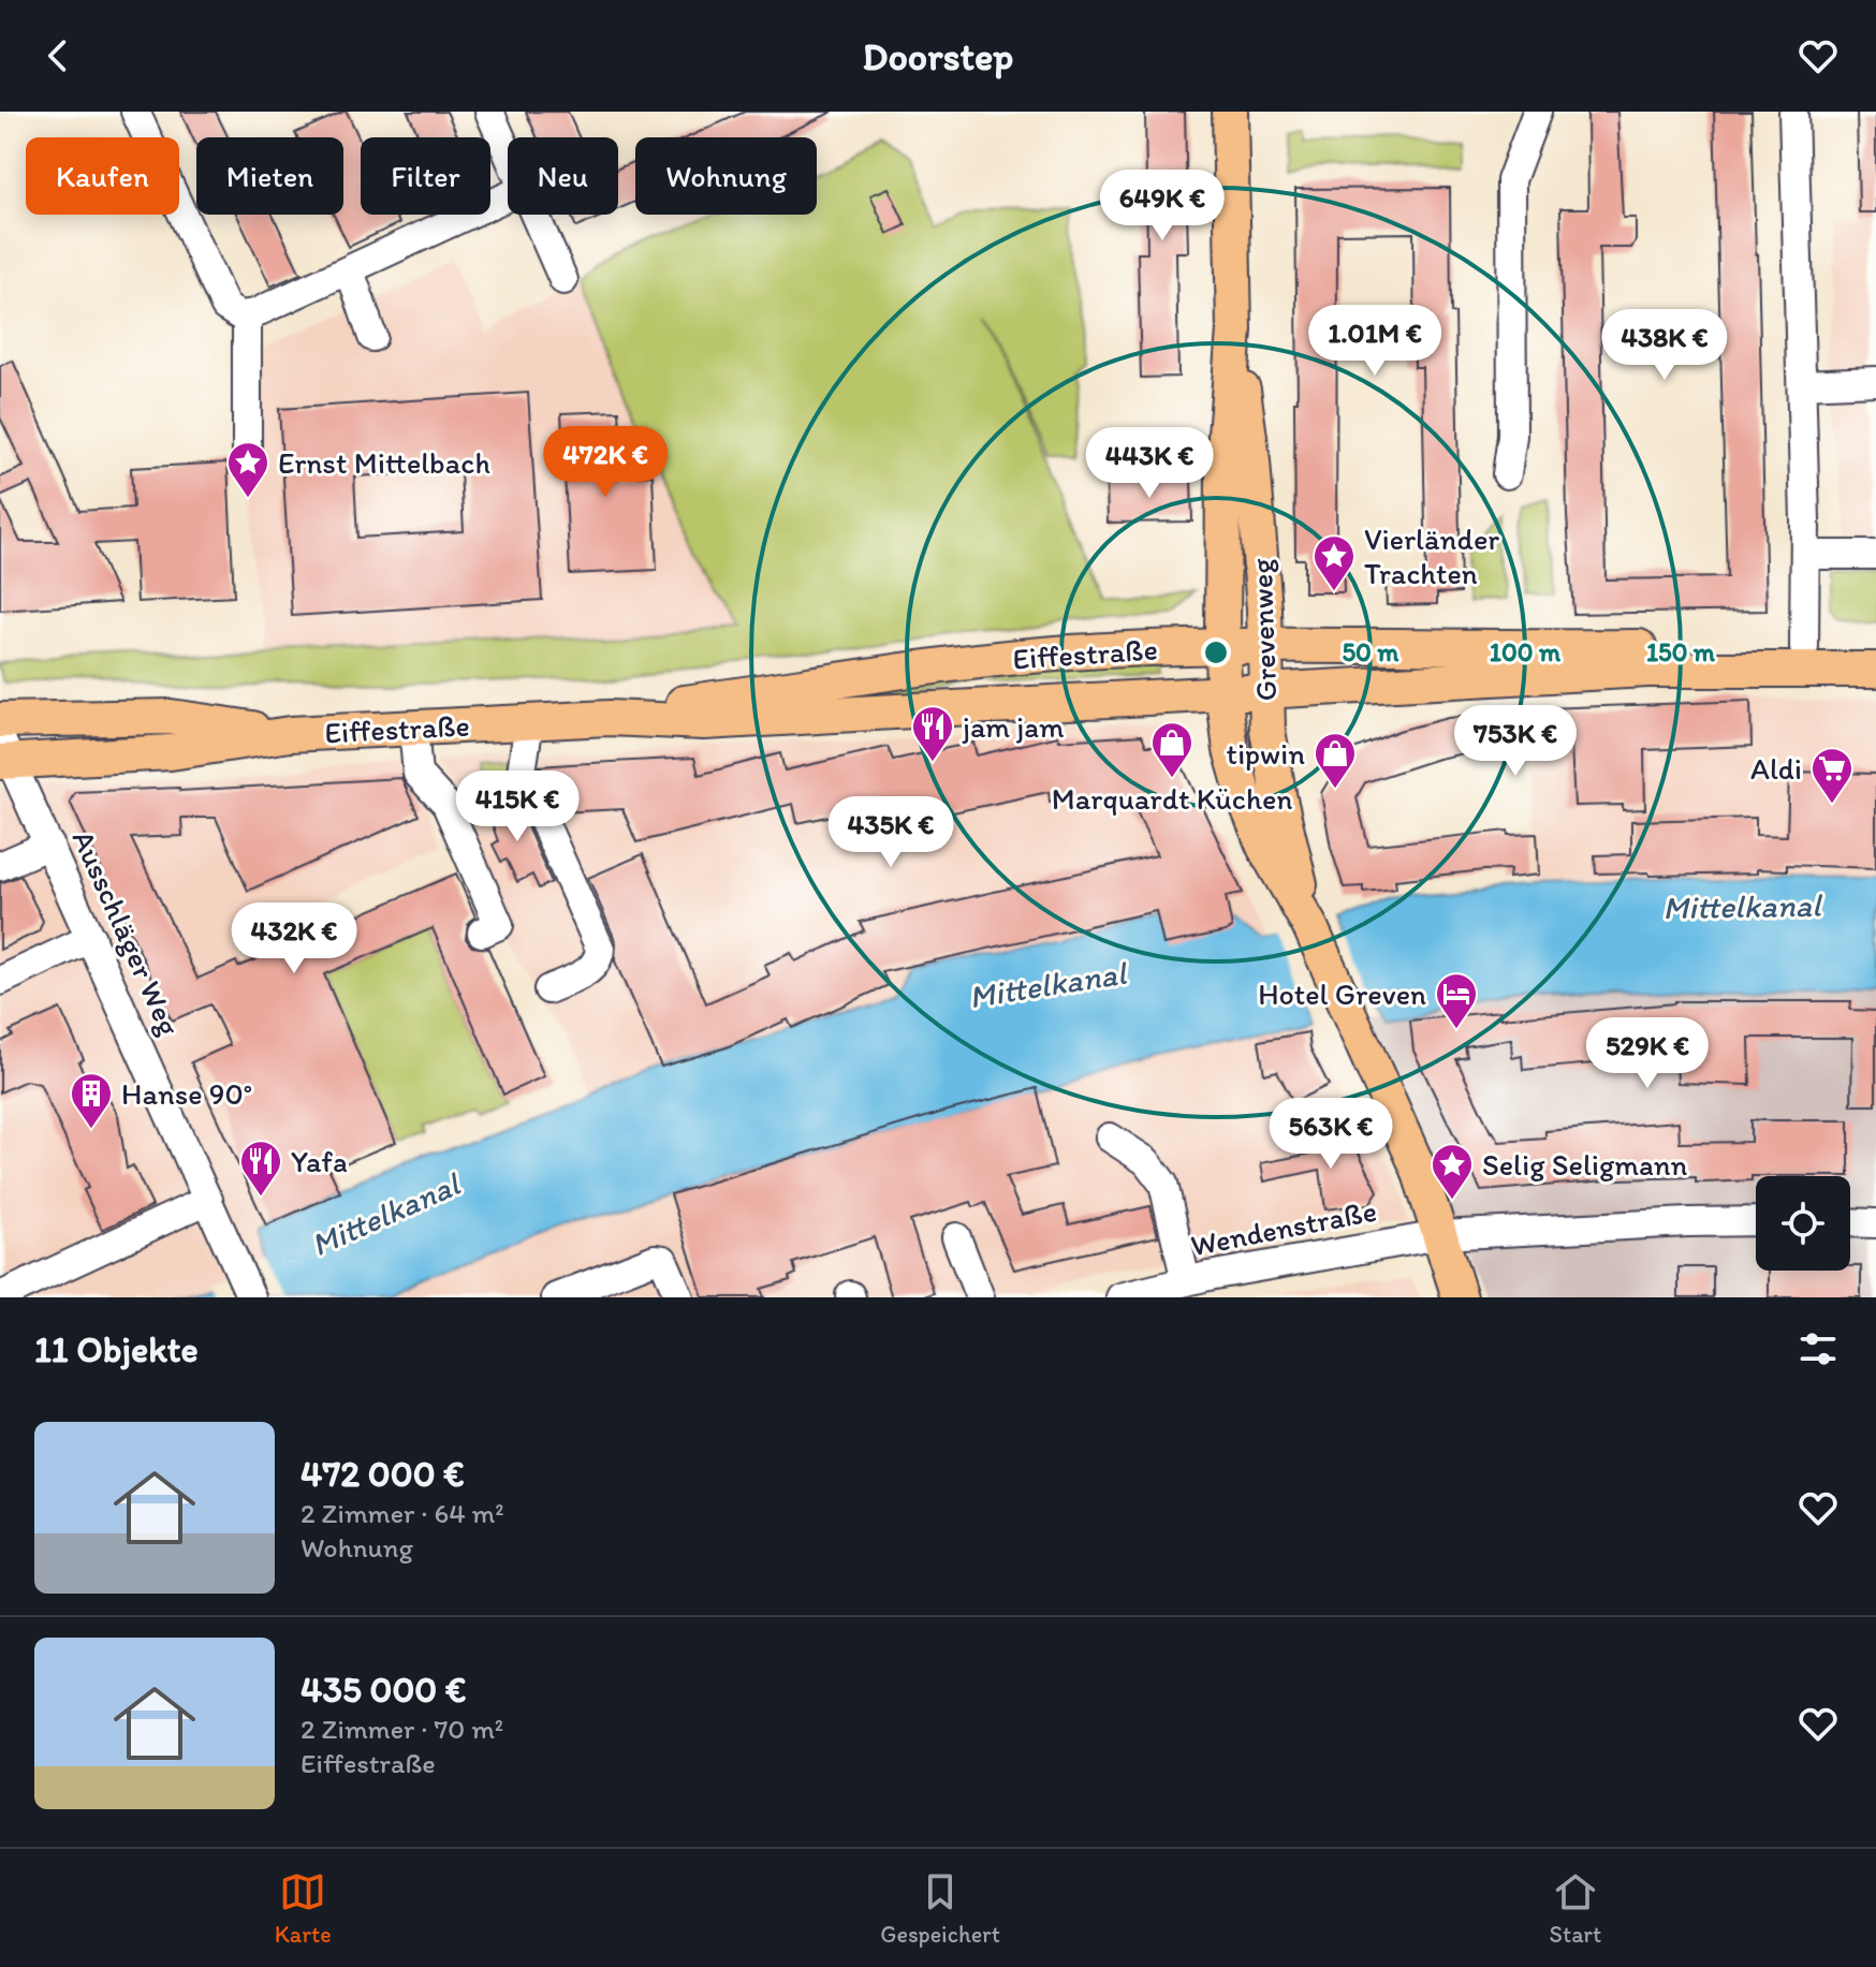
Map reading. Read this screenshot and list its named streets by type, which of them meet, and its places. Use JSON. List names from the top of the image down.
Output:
{
  "streets": {
    "main road": ["Grevenweg", "Eiffestraße"],
    "street": ["Ausschläger Weg", "Wendenstraße"]
  },
  "crossings": [
    ["Grevenweg", "Eiffestraße"],
    ["Grevenweg", "Wendenstraße"],
    ["Eiffestraße", "Ausschläger Weg"]
  ],
  "water": ["Mittelkanal"],
  "places": {
    "place": ["Ernst Mittelbach", "Vierländer Trachten", "Selig Seligmann"],
    "restaurant": ["jam jam", "Yafa"],
    "shop": ["Marquardt Küchen", "tipwin"],
    "supermarket": ["Aldi"],
    "hotel": ["Hotel Greven"],
    "building": ["Hanse 90°"]
  },
  "page": {
    "header": "Doorstep",
    "chip": [
      "Kaufen",
      "Mieten",
      "Filter",
      "Neu",
      "Wohnung"
    ],
    "price": [
      "649K €",
      "1.01M €",
      "438K €",
      "472K €",
      "443K €",
      "753K €",
      "415K €",
      "435K €",
      "432K €",
      "529K €",
      "563K €"
    ],
    "heading": "11 Objekte",
    "list": [
      {
        "name": "472 000 €",
        "note": "2 Zimmer · 64 m² · Wohnung"
      },
      {
        "name": "435 000 €",
        "note": "2 Zimmer · 70 m² · Eiffestraße"
      }
    ],
    "tabs": ["Karte", "Gespeichert", "Start"]
  },
  "rings": ["50 m", "100 m", "150 m"]
}
